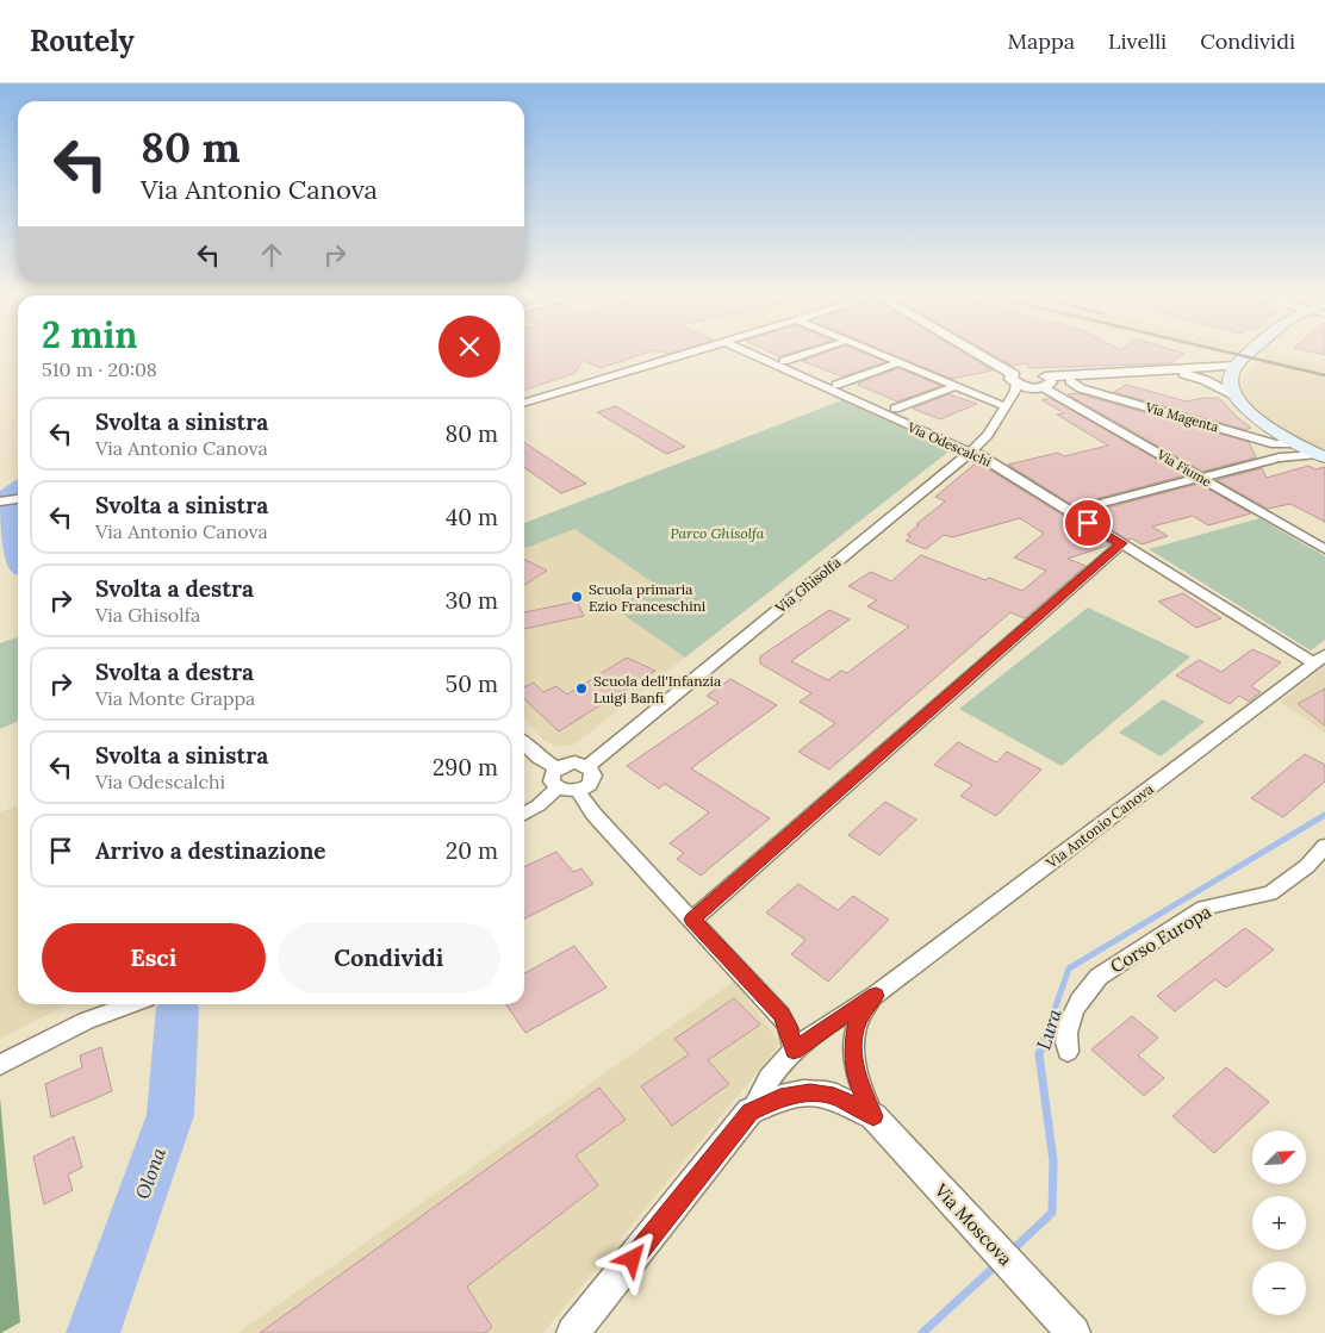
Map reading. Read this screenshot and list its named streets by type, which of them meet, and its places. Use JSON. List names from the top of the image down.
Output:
{
  "streets": {
    "street": [
      "Via Magenta",
      "Via Odescalchi",
      "Via Fiume",
      "Via Ghisolfa",
      "Via Antonio Canova",
      "Corso Europa",
      "Via Moscova"
    ]
  },
  "crossings": [
    ["Via Odescalchi", "Via Ghisolfa"],
    ["Via Odescalchi", "Via Antonio Canova"],
    ["Via Antonio Canova", "Via Moscova"]
  ],
  "water": ["Lura", "Olona"],
  "parks": ["Parco Ghisolfa"],
  "places": ["Scuola primaria Ezio Franceschini", "Scuola dell'Infanzia Luigi Banfi"],
  "north": "top right",
  "page": {
    "header": "Routely",
    "nav": ["Mappa", "Livelli", "Condividi"],
    "turn": ["80 m", "Via Antonio Canova"],
    "heading": ["2 min", "510 m · 20:08"],
    "list": [
      {
        "name": "Svolta a sinistra",
        "note": "Via Antonio Canova",
        "value": "80 m"
      },
      {
        "name": "Svolta a sinistra",
        "note": "Via Antonio Canova",
        "value": "40 m"
      },
      {
        "name": "Svolta a destra",
        "note": "Via Ghisolfa",
        "value": "30 m"
      },
      {
        "name": "Svolta a destra",
        "note": "Via Monte Grappa",
        "value": "50 m"
      },
      {
        "name": "Svolta a sinistra",
        "note": "Via Odescalchi",
        "value": "290 m"
      },
      {
        "name": "Arrivo a destinazione",
        "value": "20 m"
      }
    ],
    "buttons": ["Esci", "Condividi"],
    "map_buttons": ["+", "−"]
  }
}
